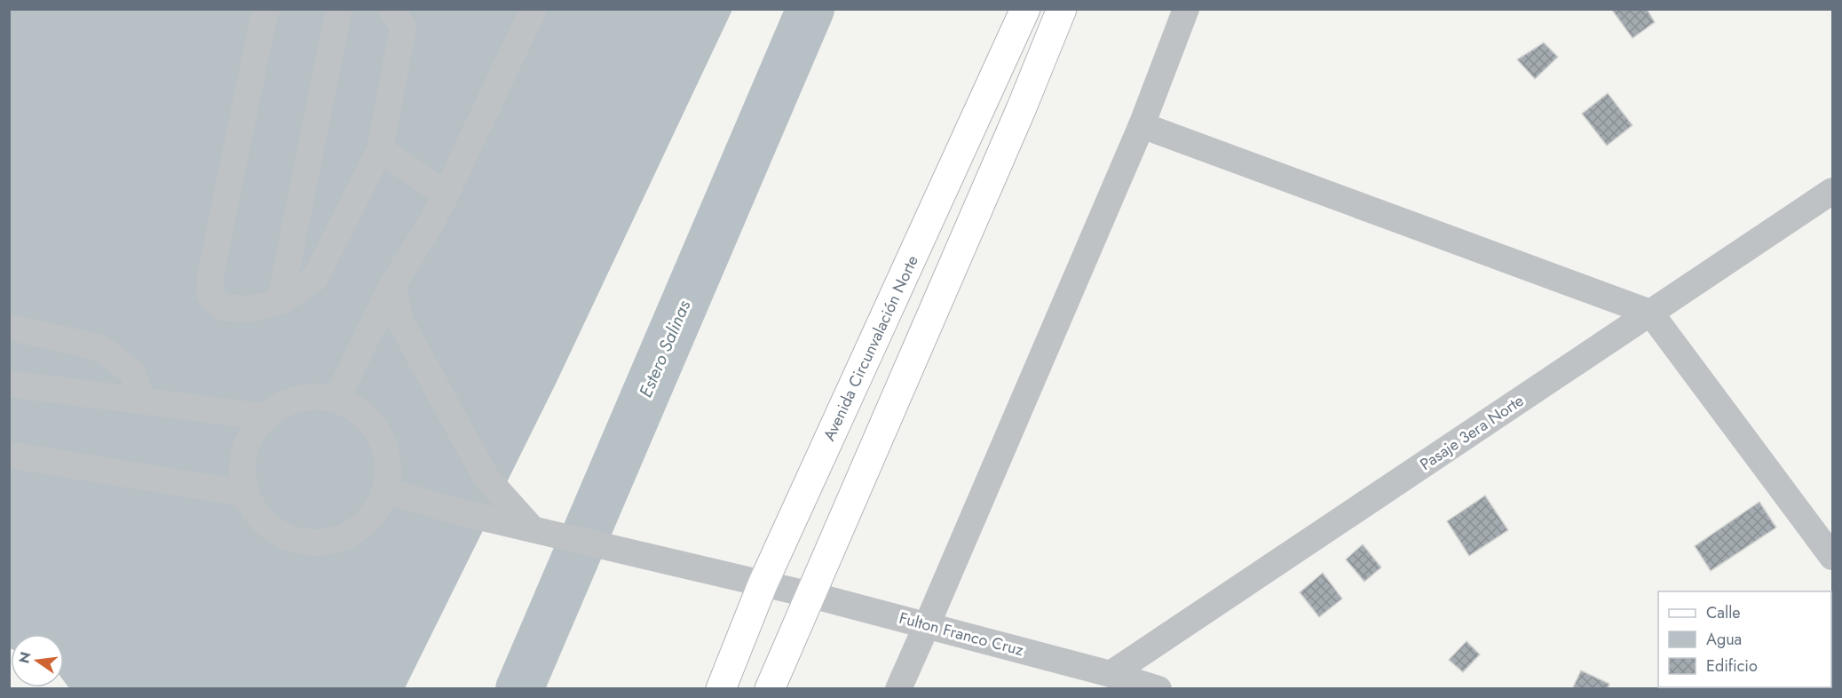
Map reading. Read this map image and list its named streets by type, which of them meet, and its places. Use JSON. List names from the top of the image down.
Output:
{
  "streets": {
    "main road": ["Avenida Circunvalación Norte"],
    "street": ["Pasaje 3era Norte", "Fulton Franco Cruz"]
  },
  "crossings": [
    ["Avenida Circunvalación Norte", "Fulton Franco Cruz"],
    ["Pasaje 3era Norte", "Fulton Franco Cruz"]
  ],
  "water": ["Estero Salinas"],
  "legend": ["Calle", "Agua", "Edificio"],
  "north": "left"
}
